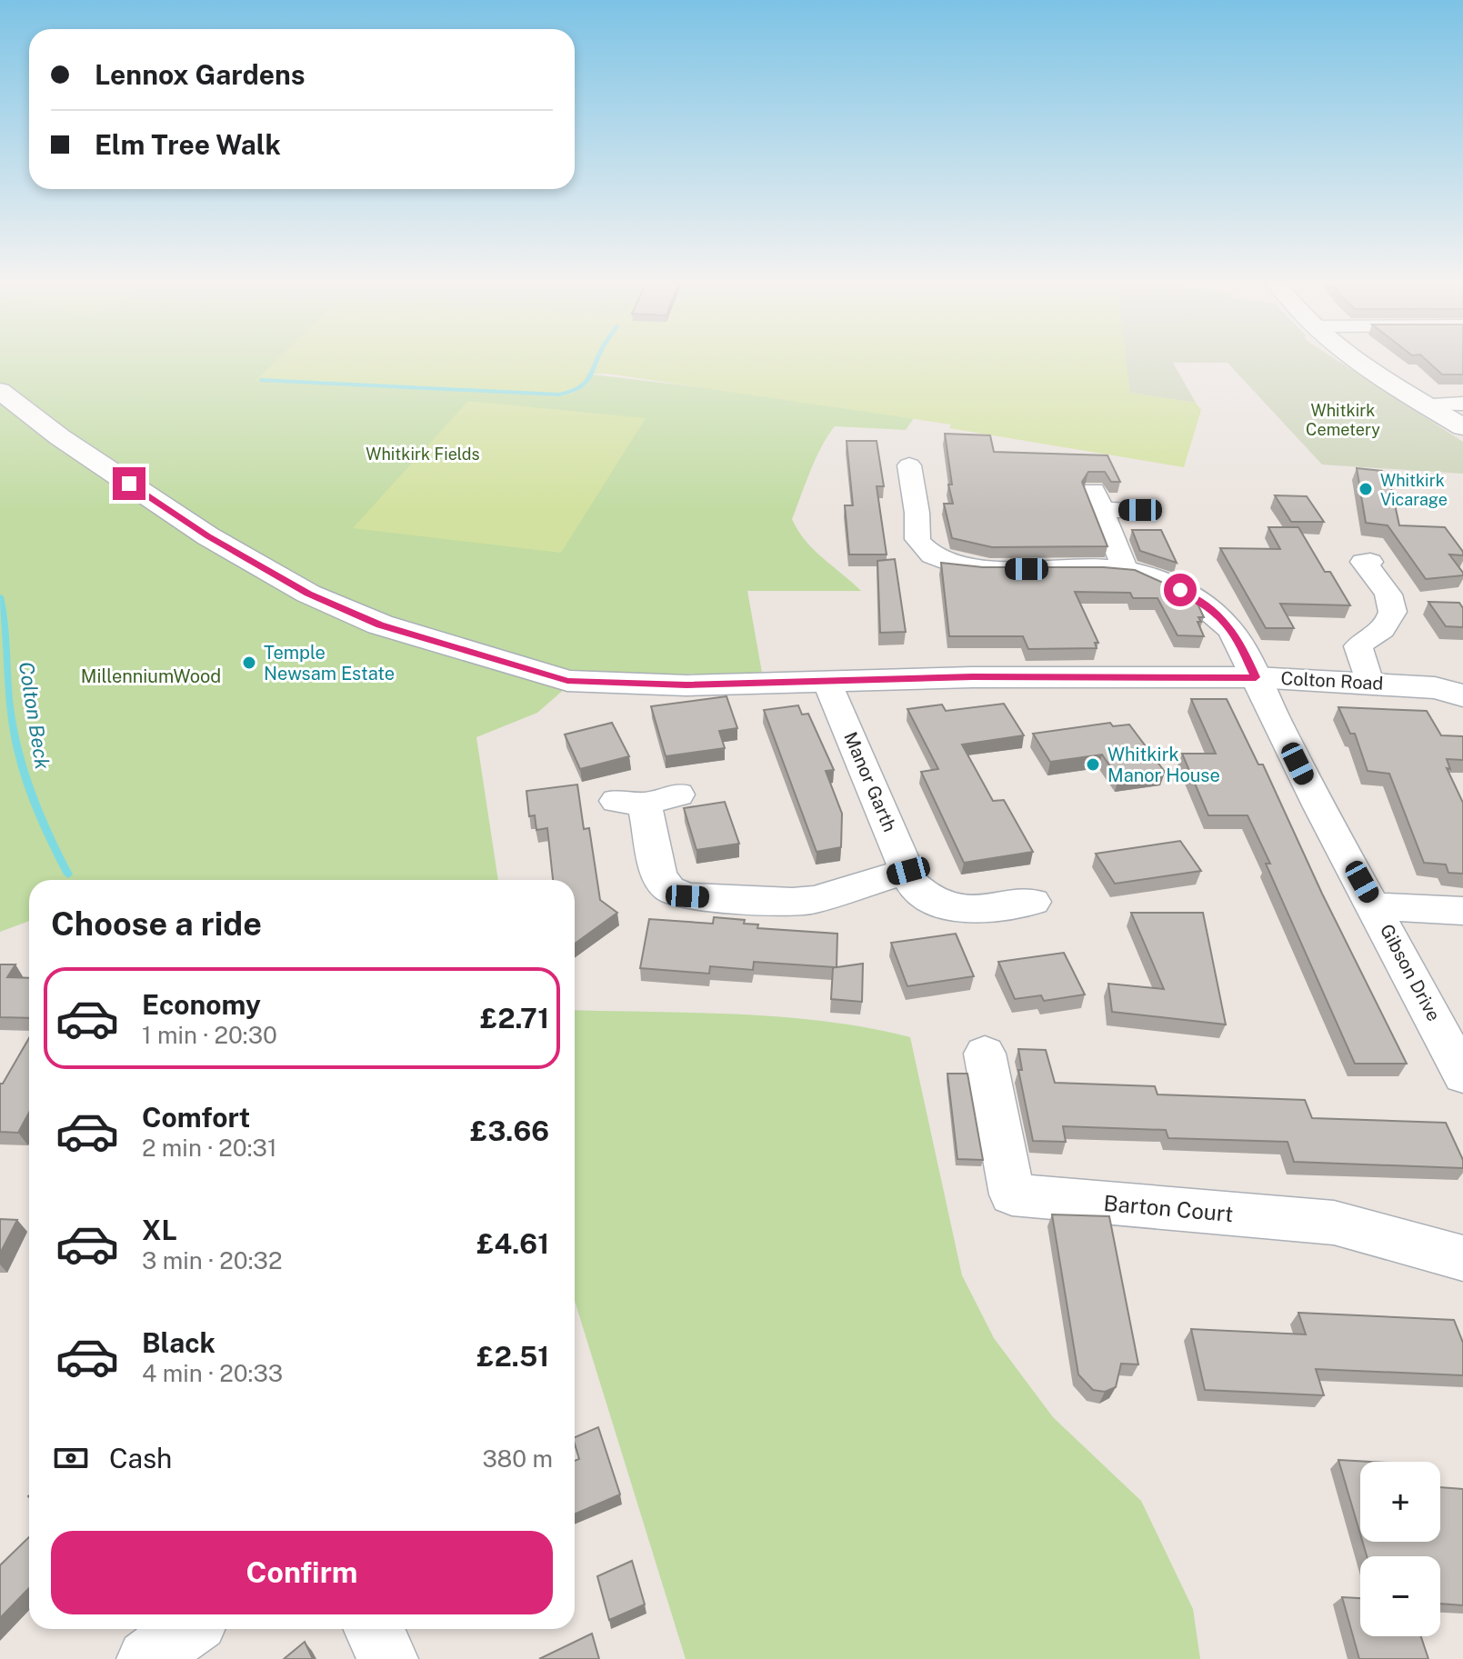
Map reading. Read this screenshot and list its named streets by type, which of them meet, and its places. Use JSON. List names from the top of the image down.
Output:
{
  "streets": {
    "street": [
      "Colton Road",
      "Manor Garth",
      "Gibson Drive",
      "Barton Court"
    ]
  },
  "crossings": [
    ["Colton Road", "Manor Garth"],
    ["Colton Road", "Gibson Drive"]
  ],
  "water": ["Colton Beck"],
  "parks": ["Whitkirk Cemetery", "Whitkirk Fields", "MillenniumWood"],
  "places": ["Whitkirk Vicarage", "Temple Newsam Estate", "Whitkirk Manor House"],
  "page": {
    "banner": ["Lennox Gardens", "Elm Tree Walk"],
    "heading": "Choose a ride",
    "list": [
      {
        "name": "Economy",
        "note": "1 min · 20:30",
        "value": "£2.71"
      },
      {
        "name": "Comfort",
        "note": "2 min · 20:31",
        "value": "£3.66"
      },
      {
        "name": "XL",
        "note": "3 min · 20:32",
        "value": "£4.61"
      },
      {
        "name": "Black",
        "note": "4 min · 20:33",
        "value": "£2.51"
      }
    ],
    "pay": ["Cash", "380 m"],
    "map_buttons": ["+", "−"],
    "buttons": "Confirm"
  }
}
